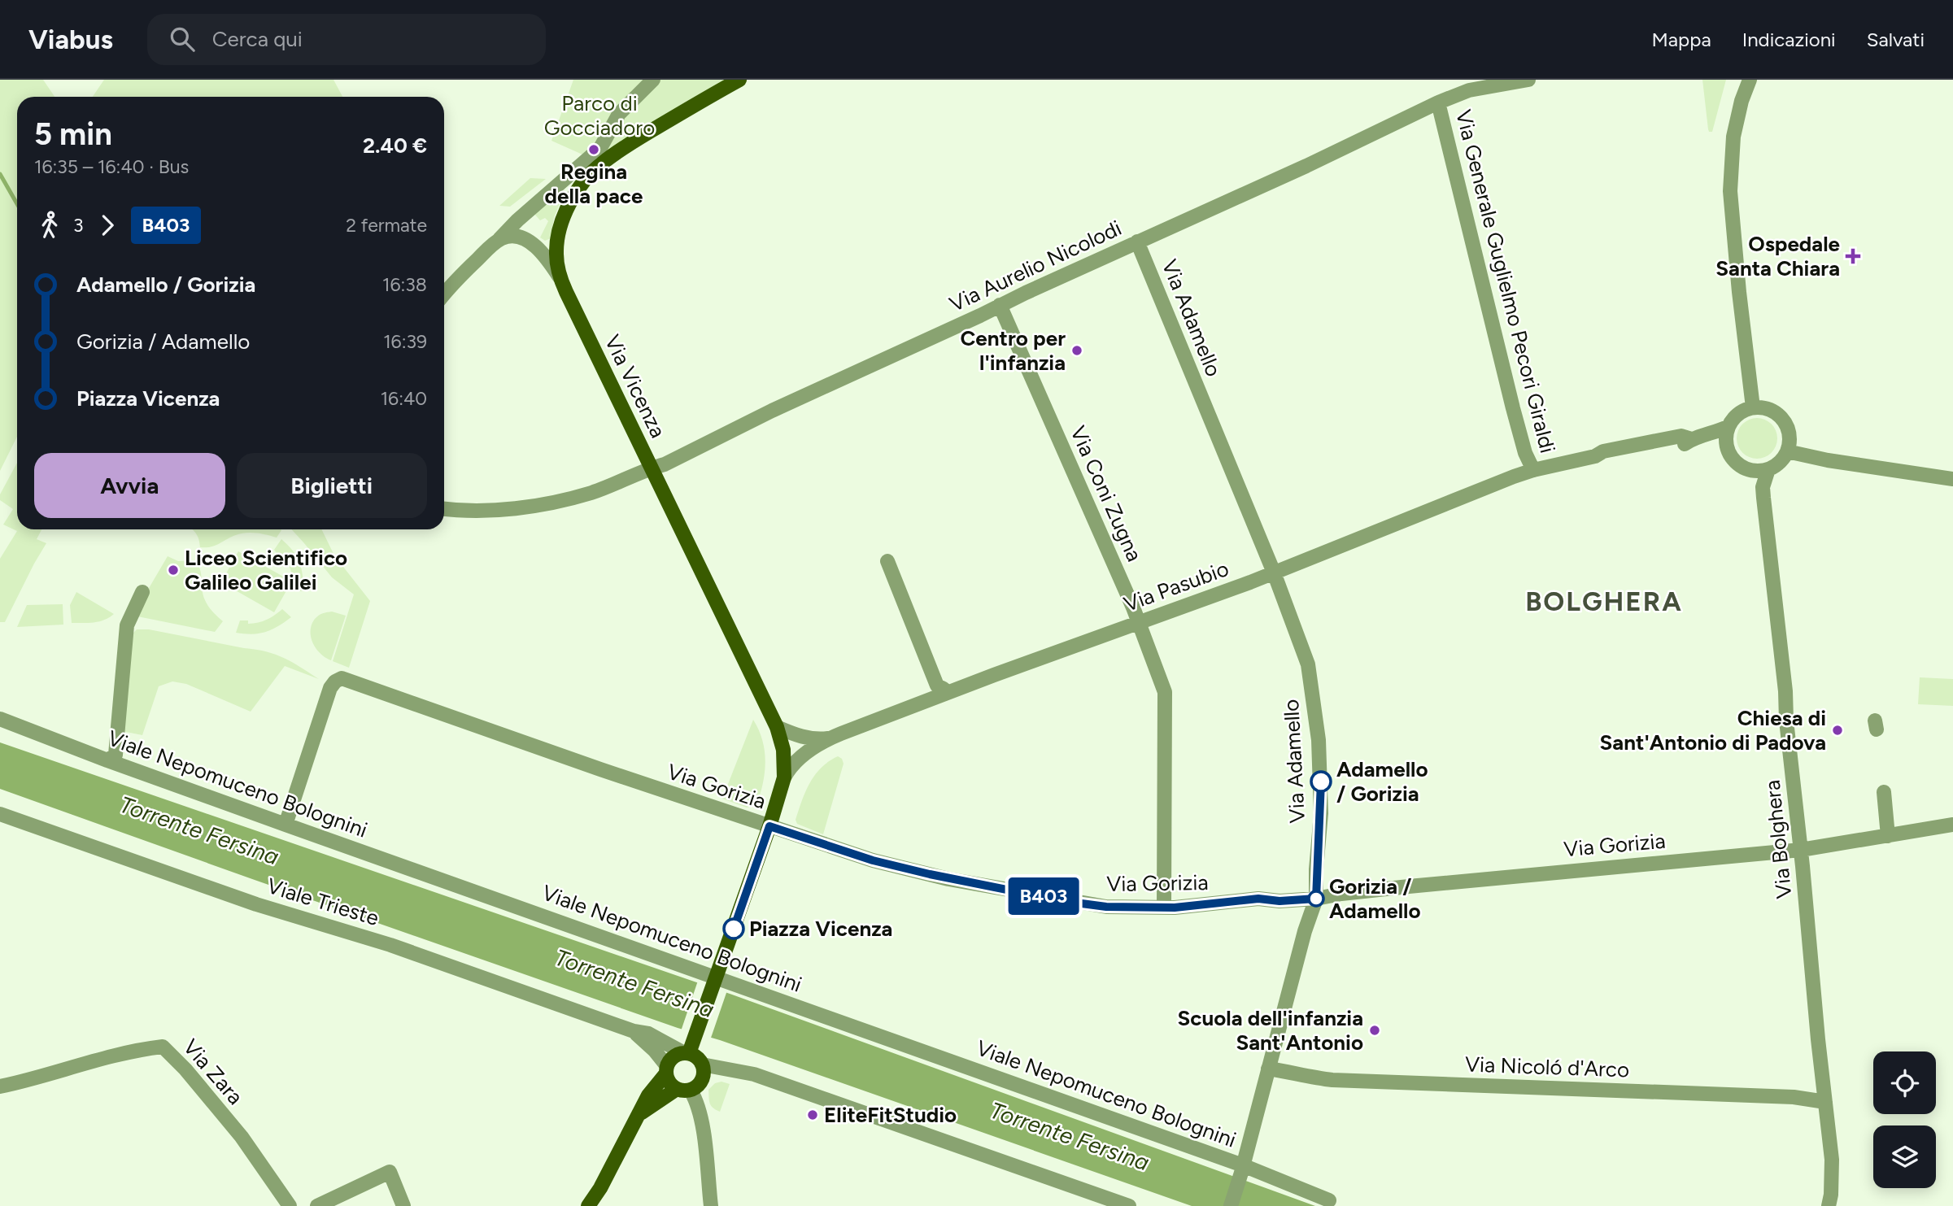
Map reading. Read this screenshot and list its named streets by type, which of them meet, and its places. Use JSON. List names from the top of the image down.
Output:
{
  "streets": {
    "main road": ["Via Vicenza"],
    "street": [
      "Via Aurelio Nicolodi",
      "Via Generale Guglielmo Pecori Giraldi",
      "Via Adamello",
      "Via Coni Zugna",
      "Via Pasubio",
      "Viale Nepomuceno Bolognini",
      "Via Gorizia",
      "Via Bolghera",
      "Viale Trieste",
      "Via Nicoló d'Arco",
      "Via Zara"
    ]
  },
  "crossings": [
    ["Via Aurelio Nicolodi", "Via Generale Guglielmo Pecori Giraldi"],
    ["Via Aurelio Nicolodi", "Via Adamello"],
    ["Via Aurelio Nicolodi", "Via Vicenza"],
    ["Via Aurelio Nicolodi", "Via Coni Zugna"],
    ["Via Generale Guglielmo Pecori Giraldi", "Via Pasubio"],
    ["Via Adamello", "Via Pasubio"],
    ["Via Adamello", "Viale Nepomuceno Bolognini"],
    ["Via Adamello", "Via Gorizia"],
    ["Via Adamello", "Via Nicoló d'Arco"],
    ["Via Vicenza", "Via Pasubio"],
    ["Via Coni Zugna", "Via Pasubio"],
    ["Via Coni Zugna", "Via Gorizia"],
    ["Via Pasubio", "Via Bolghera"],
    ["Viale Nepomuceno Bolognini", "Via Gorizia"],
    ["Via Gorizia", "Via Bolghera"],
    ["Via Bolghera", "Via Nicoló d'Arco"]
  ],
  "districts": ["BOLGHERA"],
  "water": ["Torrente Fersina"],
  "parks": ["Parco di Gocciadoro"],
  "places": {
    "other": [
      "Regina della pace",
      "Centro per l'infanzia",
      "Liceo Scientifico Galileo Galilei",
      "Chiesa di Sant'Antonio di Padova",
      "Adamello / Gorizia",
      "Gorizia / Adamello",
      "Piazza Vicenza",
      "Scuola dell'infanzia Sant'Antonio",
      "EliteFitStudio"
    ],
    "health": ["Ospedale Santa Chiara"]
  },
  "lines": ["bus line B403"],
  "page": {
    "header": "Viabus",
    "search": "Cerca qui",
    "nav": ["Mappa", "Indicazioni", "Salvati"],
    "on_map": "B403",
    "heading": ["5 min", "16:35 – 16:40 · Bus", "2.40 €"],
    "legs": ["3", "B403", "2 fermate"],
    "list": [
      {
        "name": "Adamello / Gorizia",
        "value": "16:38"
      },
      {
        "name": "Gorizia / Adamello",
        "value": "16:39"
      },
      {
        "name": "Piazza Vicenza",
        "value": "16:40"
      }
    ],
    "buttons": ["Avvia", "Biglietti"]
  }
}
